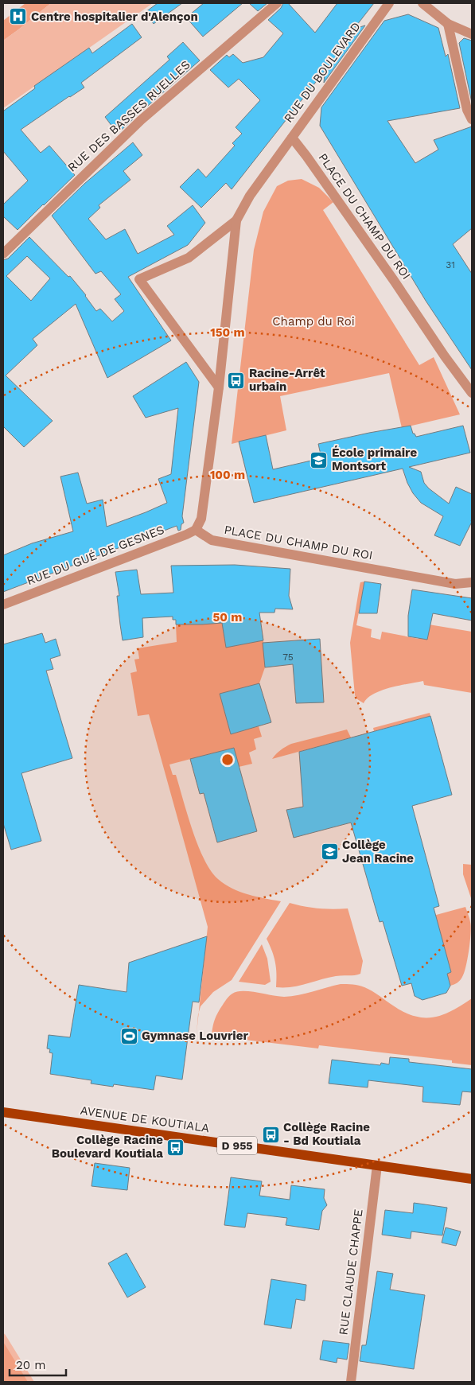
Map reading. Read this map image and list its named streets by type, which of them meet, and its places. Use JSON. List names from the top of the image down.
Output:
{
  "streets": {
    "main road": ["AVENUE DE KOUTIALA", "D 955"],
    "street": [
      "RUE DU BOULEVARD",
      "RUE DES BASSES RUELLES",
      "PLACE DU CHAMP DU ROI",
      "RUE DU GUÉ DE GESNES",
      "RUE CLAUDE CHAPPE"
    ]
  },
  "crossings": [
    ["RUE DU BOULEVARD", "PLACE DU CHAMP DU ROI"],
    ["PLACE DU CHAMP DU ROI", "RUE DU GUÉ DE GESNES"],
    ["AVENUE DE KOUTIALA", "RUE CLAUDE CHAPPE"]
  ],
  "parks": ["Champ du Roi"],
  "places": {
    "hospital": ["Centre hospitalier d'Alençon"],
    "bus stop": ["Racine-Arrêt urbain", "Collège Racine - Bd Koutiala", "Collège Racine Boulevard Koutiala"],
    "school or university": ["École primaire Montsort", "Collège Jean Racine"],
    "sports": ["Gymnase Louvrier"]
  },
  "house_numbers": ["31", "75"],
  "scale_bar": "20 m",
  "rings": ["150 m", "100 m", "50 m"]
}
